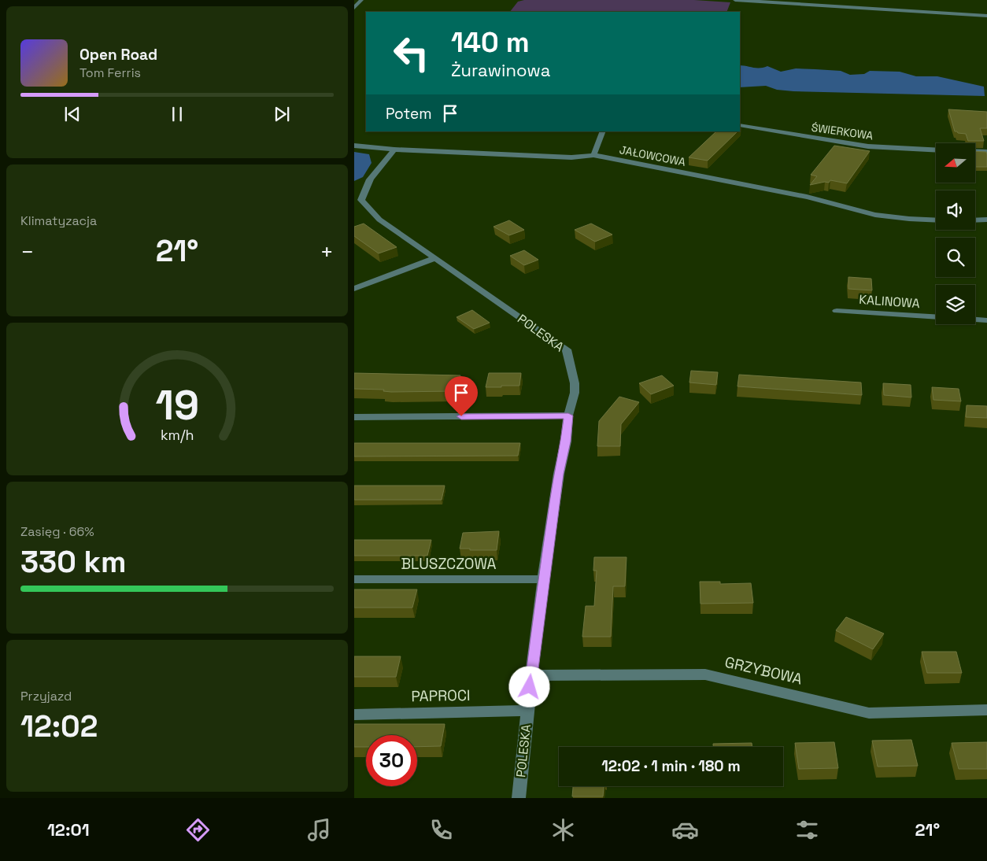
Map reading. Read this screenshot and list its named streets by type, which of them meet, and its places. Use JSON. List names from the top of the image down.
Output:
{
  "streets": {
    "street": [
      "ŚWIERKOWA",
      "JAŁOWCOWA",
      "KALINOWA",
      "POLESKA",
      "BLUSZCZOWA",
      "GRZYBOWA",
      "PAPROCI"
    ]
  },
  "crossings": [
    ["POLESKA", "BLUSZCZOWA"],
    ["POLESKA", "GRZYBOWA"],
    ["POLESKA", "PAPROCI"]
  ],
  "north": "left",
  "page": {
    "turn": ["140 m", "Żurawinowa"],
    "song": ["Open Road", "Tom Ferris"],
    "then": "Potem",
    "tile": [
      "Klimatyzacja",
      ["Zasięg · 66%", "330 km"],
      ["Przyjazd", "12:02"]
    ],
    "heat": ["−", "21°", "+"],
    "limit": "30",
    "trip": "12:02 · 1 min · 180 m",
    "tabs": ["12:01", "21°"],
    "gauge": ["19", "km/h"]
  }
}
